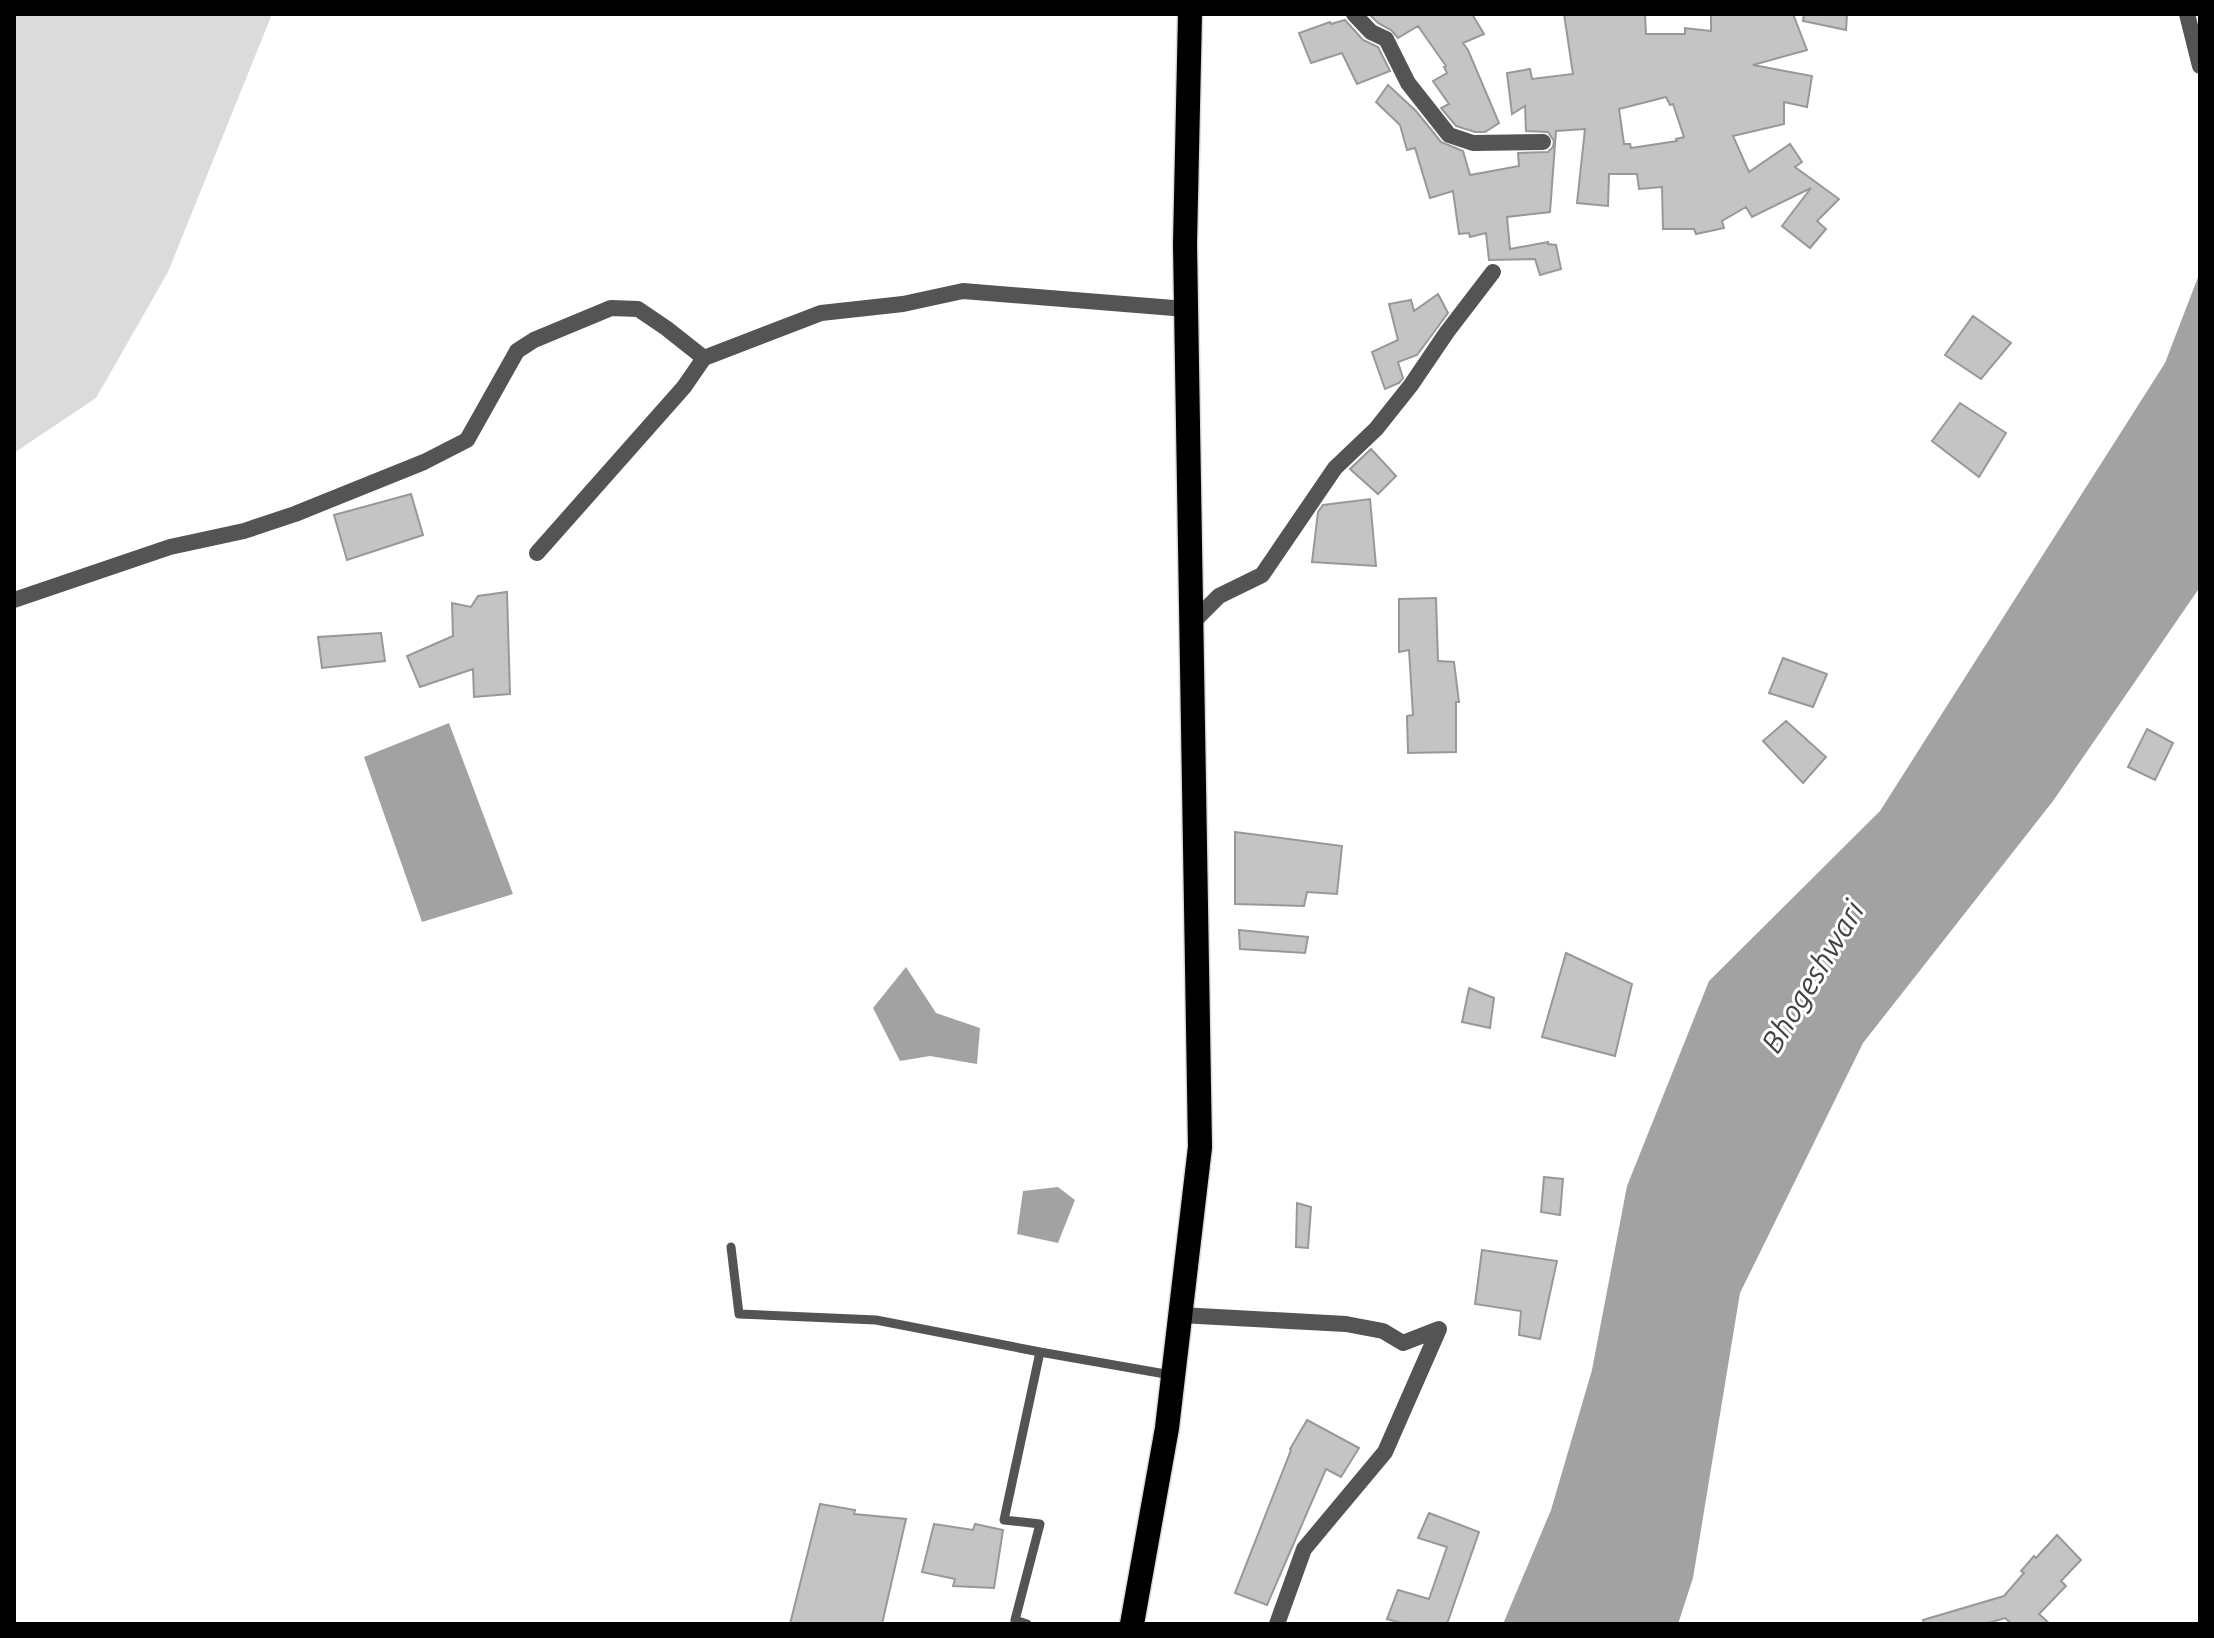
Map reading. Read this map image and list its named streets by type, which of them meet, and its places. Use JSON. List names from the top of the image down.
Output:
{
  "water": ["Bhogeshwari"]
}
